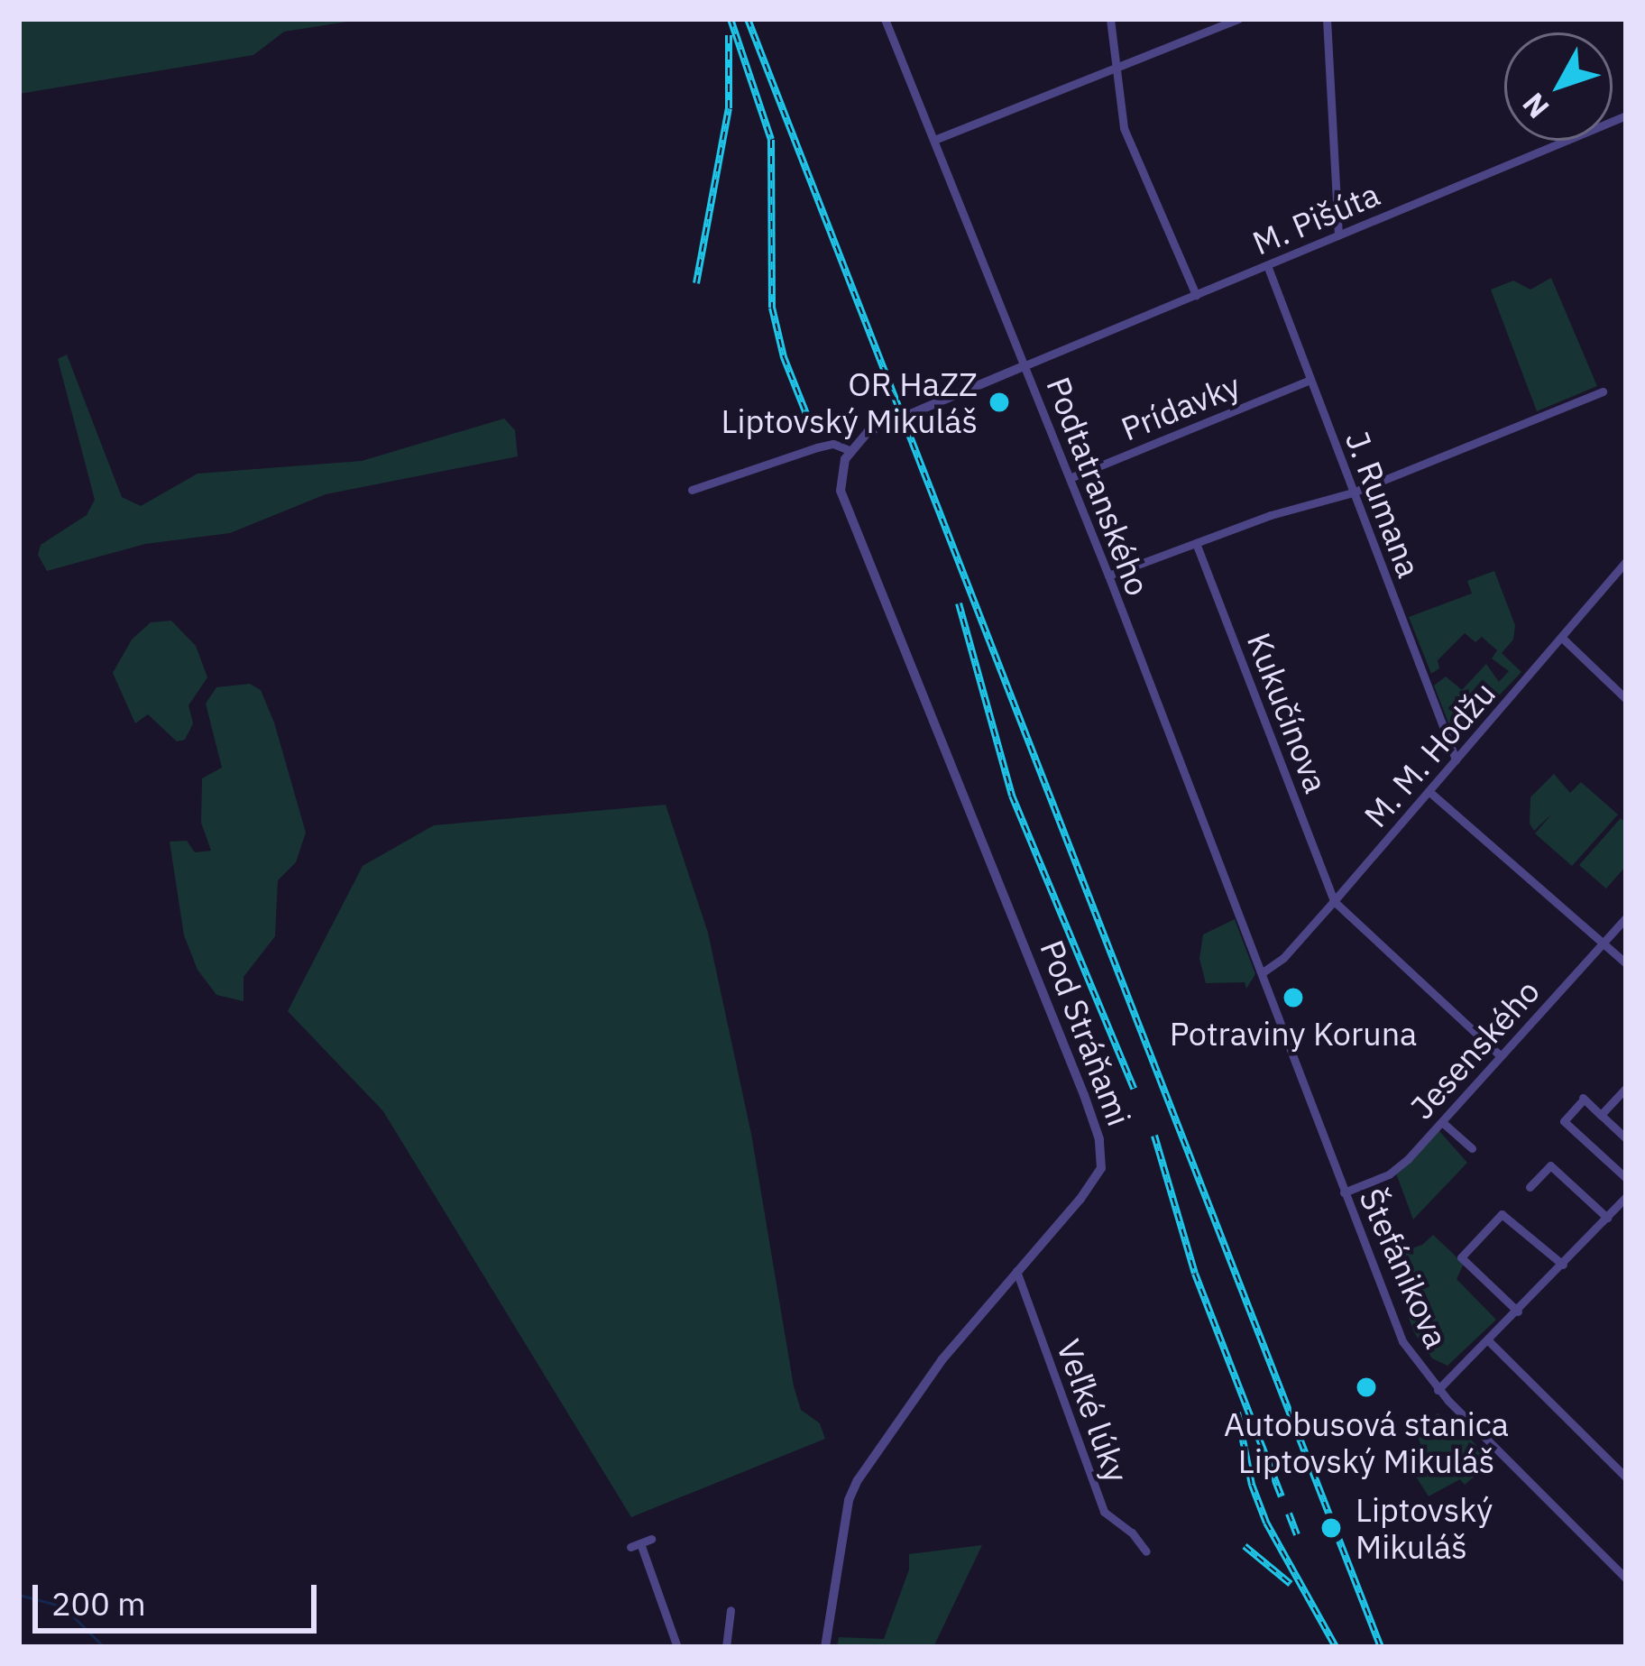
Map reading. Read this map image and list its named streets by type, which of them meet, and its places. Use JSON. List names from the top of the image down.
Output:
{
  "streets": {
    "street": [
      "M. Pišúta",
      "Prídavky",
      "Podtatranského",
      "J. Rumana",
      "Kukučínova",
      "M. M. Hodžu",
      "Pod Stráňami",
      "Jesenského",
      "Štefánikova",
      "Veľké lúky"
    ]
  },
  "crossings": [
    ["M. Pišúta", "Podtatranského"],
    ["M. Pišúta", "J. Rumana"],
    ["Prídavky", "Podtatranského"],
    ["Prídavky", "J. Rumana"],
    ["Podtatranského", "M. M. Hodžu"],
    ["Podtatranského", "Štefánikova"],
    ["J. Rumana", "M. M. Hodžu"],
    ["Kukučínova", "M. M. Hodžu"],
    ["M. M. Hodžu", "Štefánikova"],
    ["Pod Stráňami", "Veľké lúky"],
    ["Jesenského", "Štefánikova"]
  ],
  "places": [
    "OR HaZZ Liptovský Mikuláš",
    "Potraviny Koruna",
    "Autobusová stanica Liptovský Mikuláš",
    "Liptovský Mikuláš"
  ],
  "scale_bar": "200 m",
  "north": "bottom left"
}
